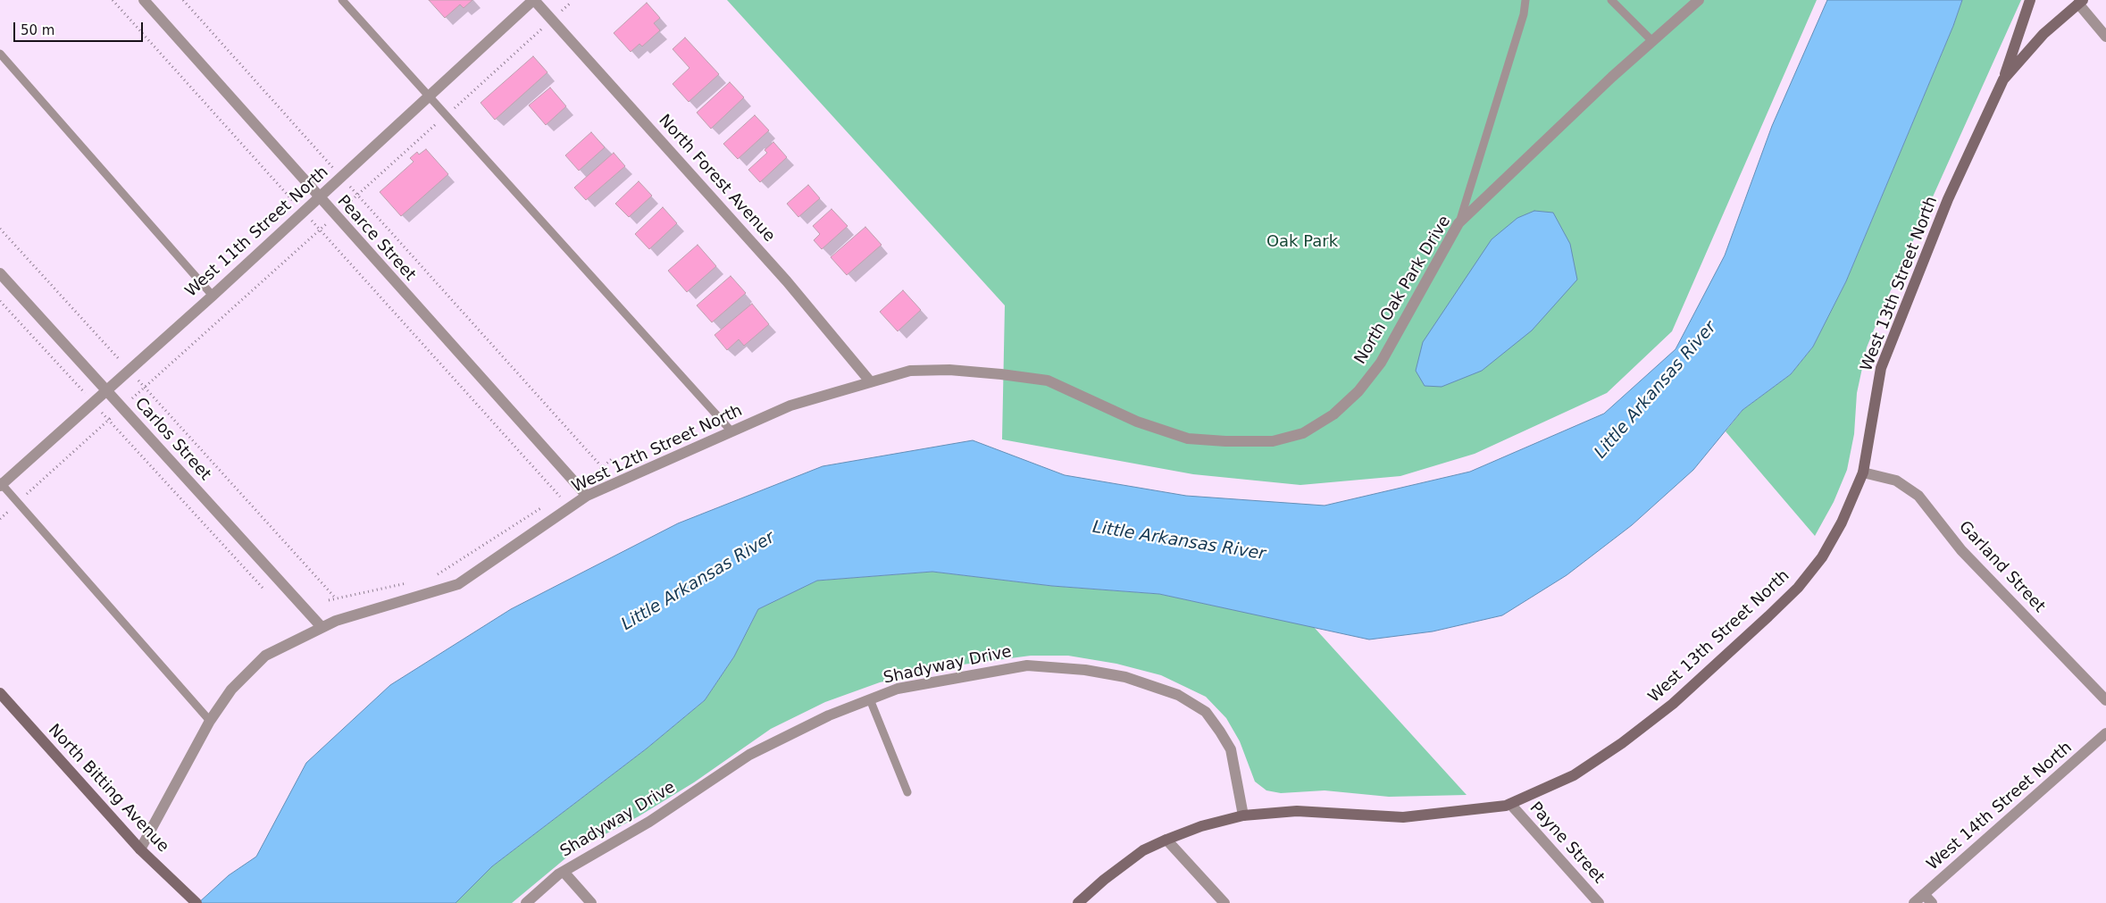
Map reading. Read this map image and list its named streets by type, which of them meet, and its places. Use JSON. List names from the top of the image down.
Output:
{
  "streets": {
    "street": [
      "North Forest Avenue",
      "West 11th Street North",
      "Pearce Street",
      "West 13th Street North",
      "North Oak Park Drive",
      "Carlos Street",
      "West 12th Street North",
      "Garland Street",
      "Shadyway Drive",
      "North Bitting Avenue",
      "West 14th Street North",
      "Payne Street"
    ]
  },
  "crossings": [
    ["North Forest Avenue", "West 11th Street North"],
    ["North Forest Avenue", "North Oak Park Drive"],
    ["North Forest Avenue", "West 12th Street North"],
    ["West 11th Street North", "Pearce Street"],
    ["West 11th Street North", "Carlos Street"],
    ["Pearce Street", "West 12th Street North"],
    ["West 13th Street North", "Garland Street"],
    ["West 13th Street North", "Shadyway Drive"],
    ["West 13th Street North", "Payne Street"],
    ["North Oak Park Drive", "West 12th Street North"],
    ["Carlos Street", "West 12th Street North"],
    ["West 12th Street North", "North Bitting Avenue"]
  ],
  "water": ["Little Arkansas River"],
  "parks": ["Oak Park"],
  "scale_bar": "50 m"
}
